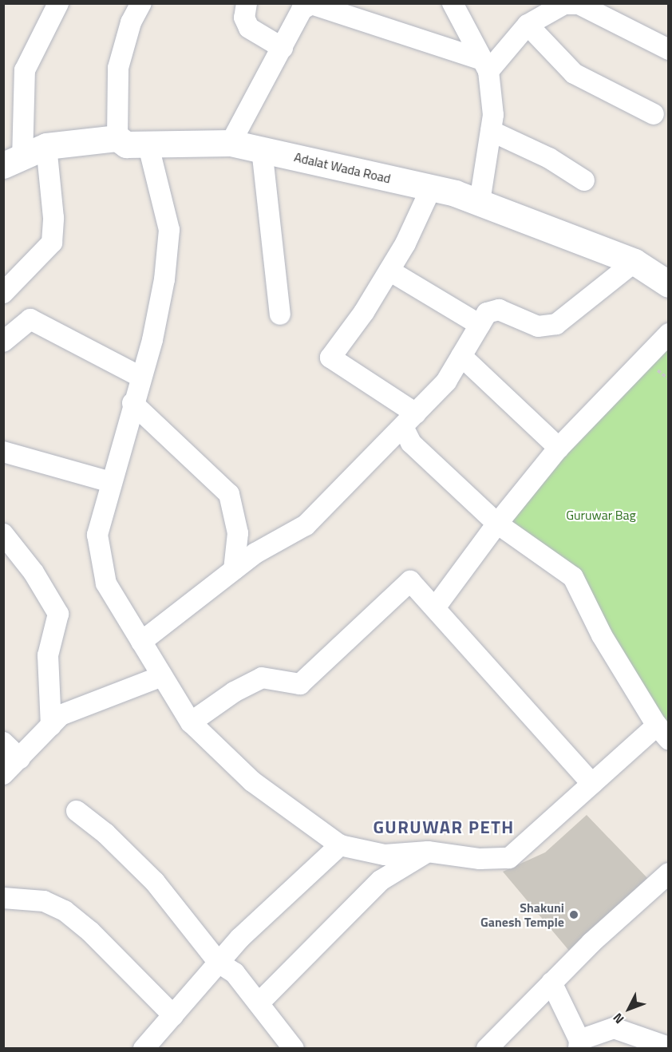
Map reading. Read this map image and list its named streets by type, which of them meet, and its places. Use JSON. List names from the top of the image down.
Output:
{
  "streets": {
    "main road": ["Adalat Wada Road"]
  },
  "districts": ["GURUWAR PETH"],
  "parks": ["Guruwar Bag"],
  "places": ["Shakuni Ganesh Temple"],
  "north": "bottom left"
}
